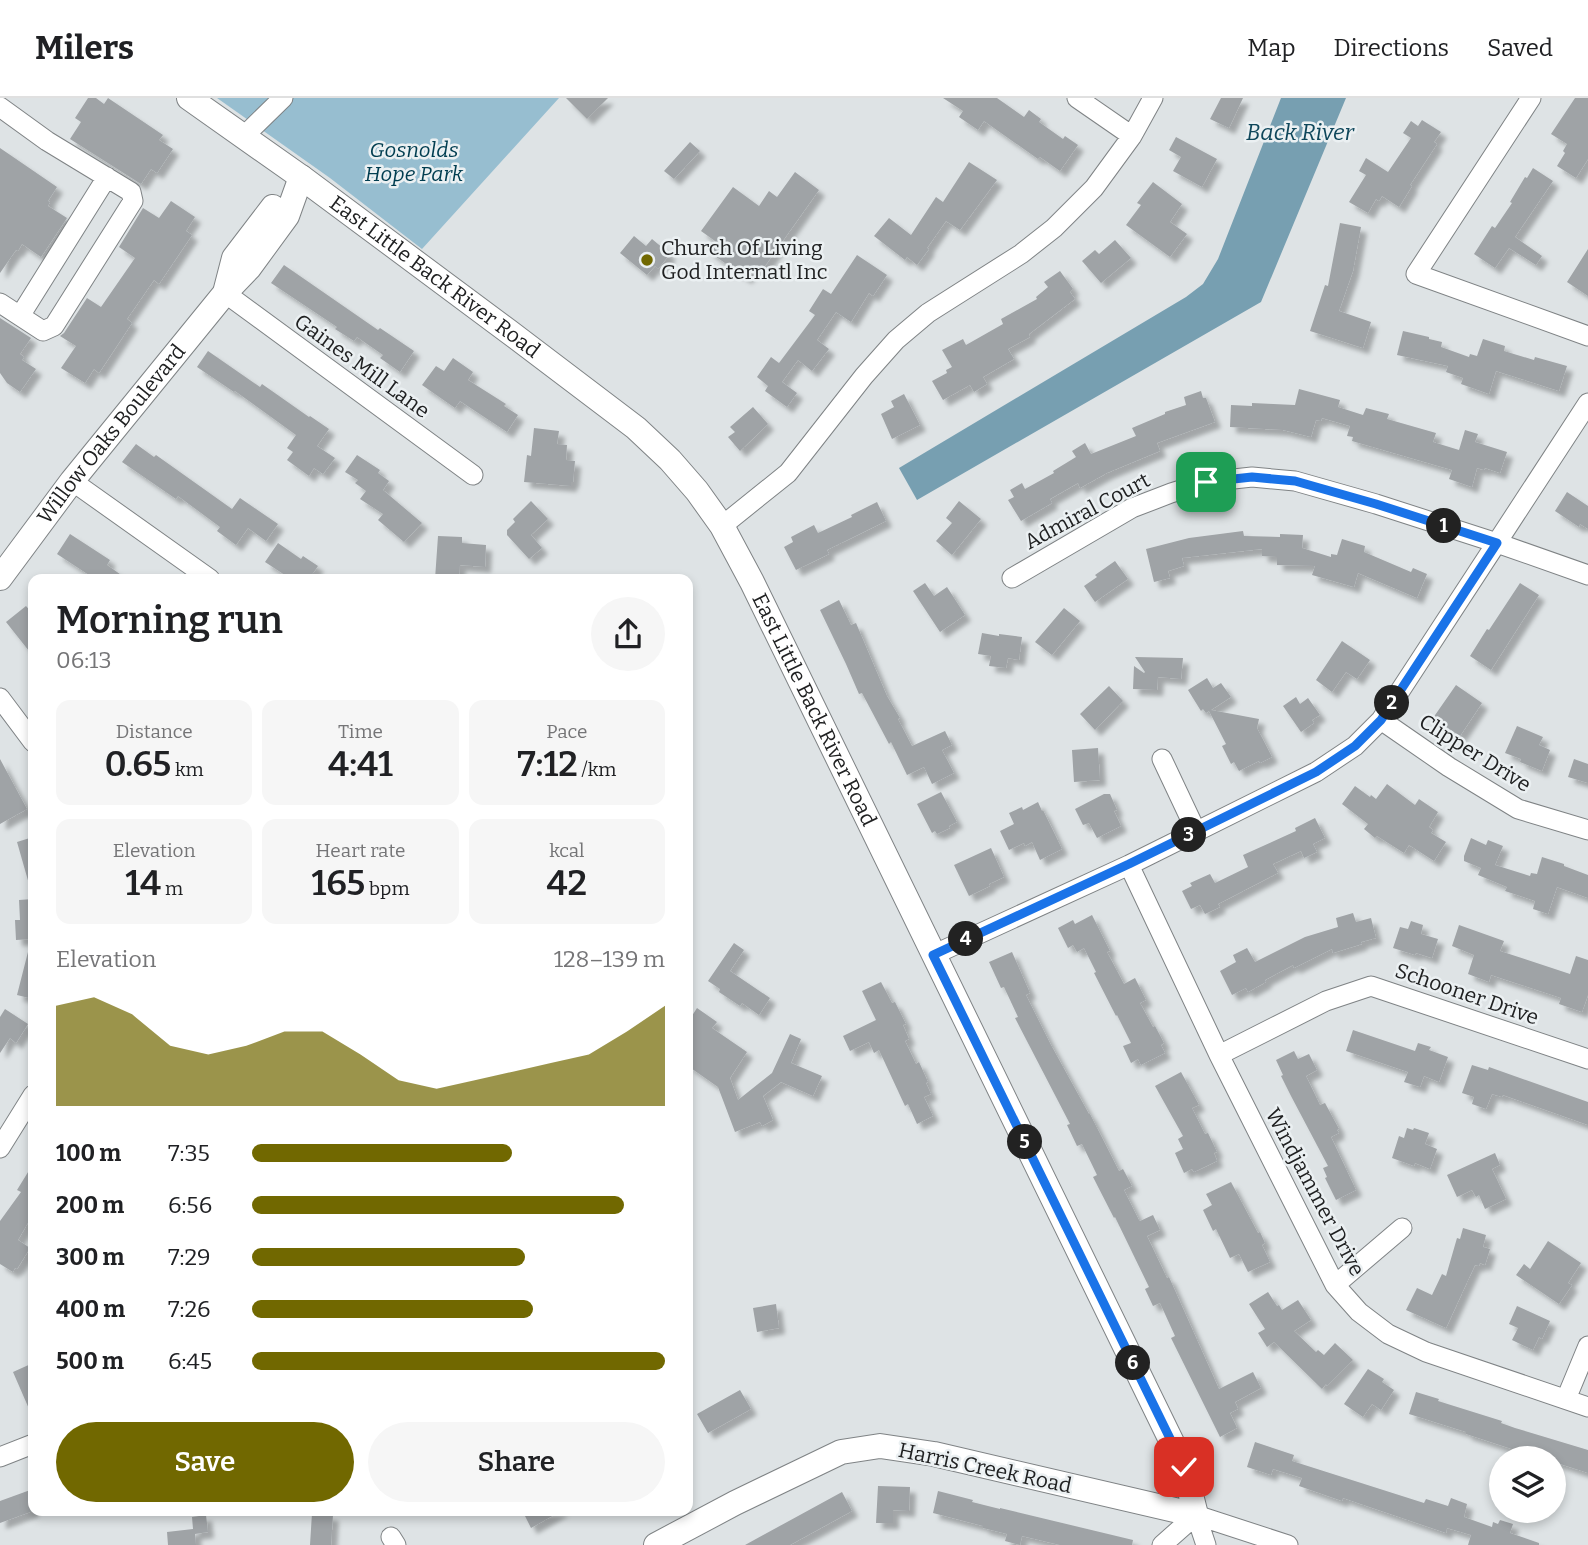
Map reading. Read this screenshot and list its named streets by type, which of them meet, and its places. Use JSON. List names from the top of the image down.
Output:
{
  "streets": {
    "street": [
      "East Little Back River Road",
      "Gaines Mill Lane",
      "Willow Oaks Boulevard",
      "Admiral Court",
      "Clipper Drive",
      "Schooner Drive",
      "Windjammer Drive",
      "Harris Creek Road"
    ]
  },
  "crossings": [
    ["East Little Back River Road", "Willow Oaks Boulevard"],
    ["East Little Back River Road", "Harris Creek Road"],
    ["Gaines Mill Lane", "Willow Oaks Boulevard"],
    ["Schooner Drive", "Windjammer Drive"]
  ],
  "water": ["Back River"],
  "parks": ["Gosnolds Hope Park"],
  "places": ["Church Of Living God Internatl Inc"],
  "page": {
    "header": "Milers",
    "nav": ["Map", "Directions", "Saved"],
    "pins": [
      "1",
      "2",
      "3",
      "4",
      "5",
      "6"
    ],
    "heading": ["Morning run", "06:13"],
    "stats": [
      ["Distance", "0.65 km"],
      ["Time", "4:41"],
      ["Pace", "7:12 /km"],
      ["Elevation", "14 m"],
      ["Heart rate", "165 bpm"],
      ["kcal", "42"]
    ],
    "chart": ["Elevation", "128–139 m"],
    "list": [
      {
        "name": "100 m",
        "note": "7:35"
      },
      {
        "name": "200 m",
        "note": "6:56"
      },
      {
        "name": "300 m",
        "note": "7:29"
      },
      {
        "name": "400 m",
        "note": "7:26"
      },
      {
        "name": "500 m",
        "note": "6:45"
      }
    ],
    "buttons": ["Save", "Share"]
  }
}
